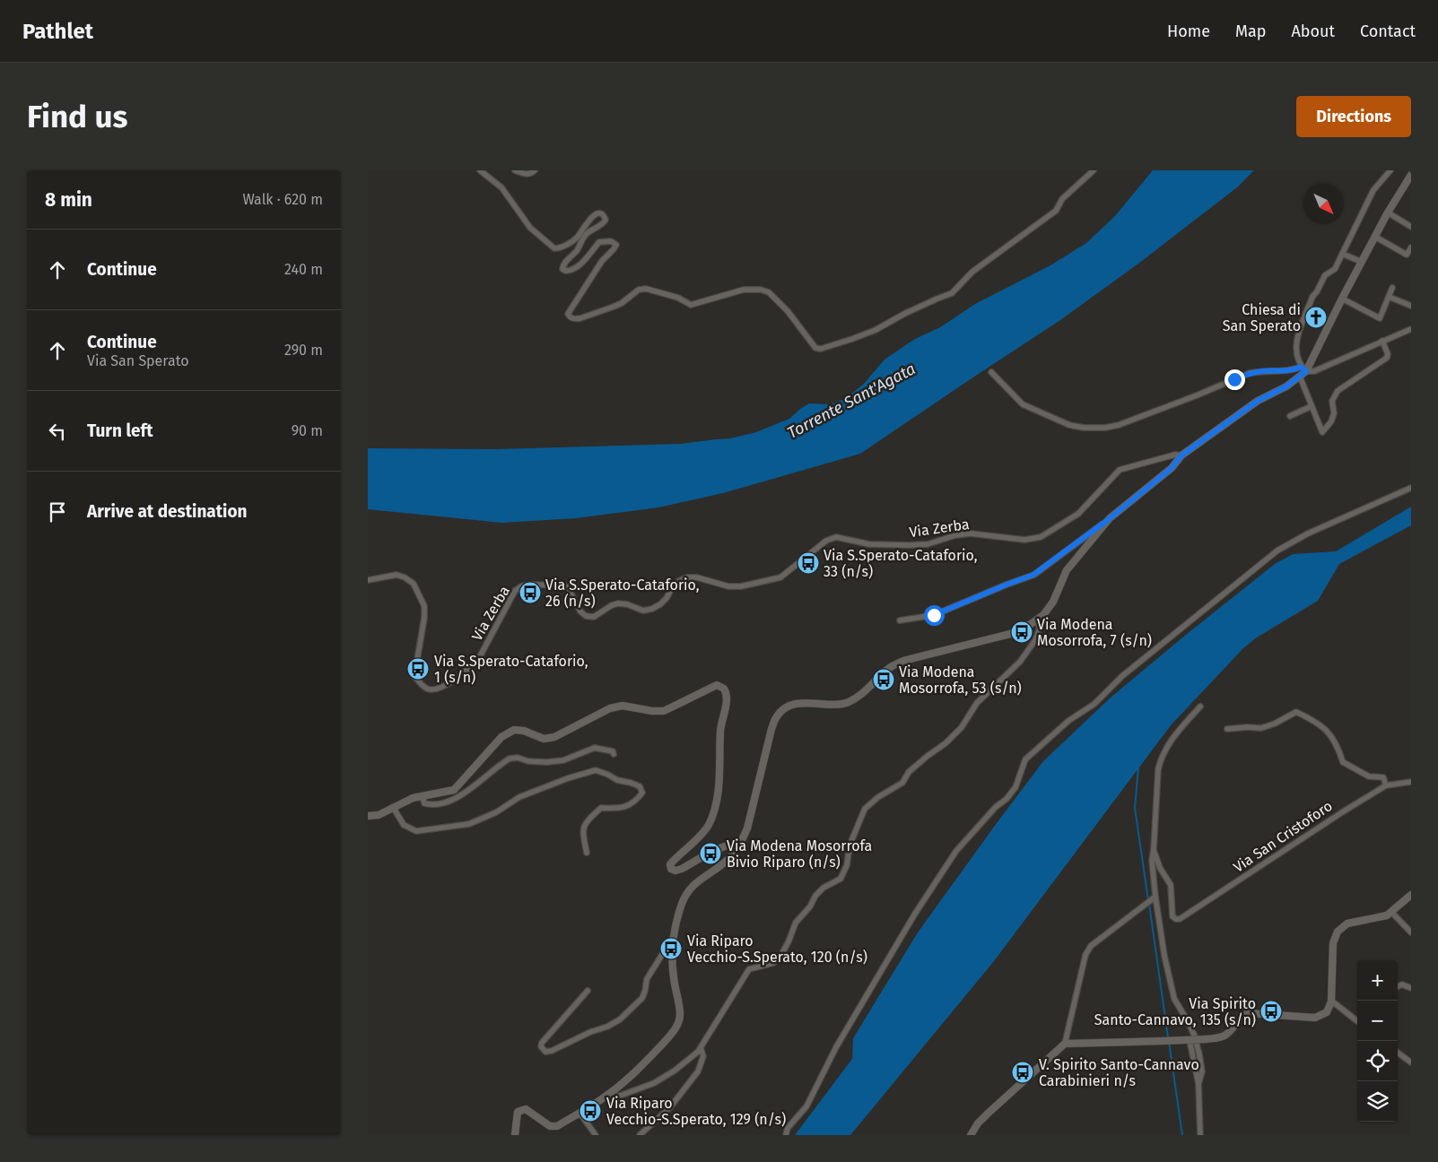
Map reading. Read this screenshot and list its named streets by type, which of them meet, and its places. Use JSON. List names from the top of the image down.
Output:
{
  "streets": {
    "street": ["Via Zerba", "Via San Cristoforo"]
  },
  "water": ["Torrente Sant'Agata"],
  "places": {
    "church": ["Chiesa di San Sperato"],
    "bus stop": [
      "Via S.Sperato-Cataforio, 33 (n/s)",
      "Via S.Sperato-Cataforio, 26 (n/s)",
      "Via Modena Mosorrofa, 7 (s/n)",
      "Via S.Sperato-Cataforio, 1 (s/n)",
      "Via Modena Mosorrofa, 53 (s/n)",
      "Via Modena Mosorrofa Bivio Riparo (n/s)",
      "Via Riparo Vecchio-S.Sperato, 120 (n/s)",
      "Via Spirito Santo-Cannavo, 135 (s/n)",
      "V. Spirito Santo-Cannavo Carabinieri n/s",
      "Via Riparo Vecchio-S.Sperato, 129 (n/s)"
    ]
  },
  "north": "bottom right",
  "page": {
    "header": "Pathlet",
    "nav": [
      "Home",
      "Map",
      "About",
      "Contact"
    ],
    "buttons": "Directions",
    "title": "Find us",
    "heading": ["8 min", "Walk · 620 m"],
    "list": [
      ["Continue", "240 m"],
      ["Continue", "Via San Sperato", "290 m"],
      ["Turn left", "90 m"],
      "Arrive at destination"
    ],
    "map_buttons": ["+", "−"]
  }
}
